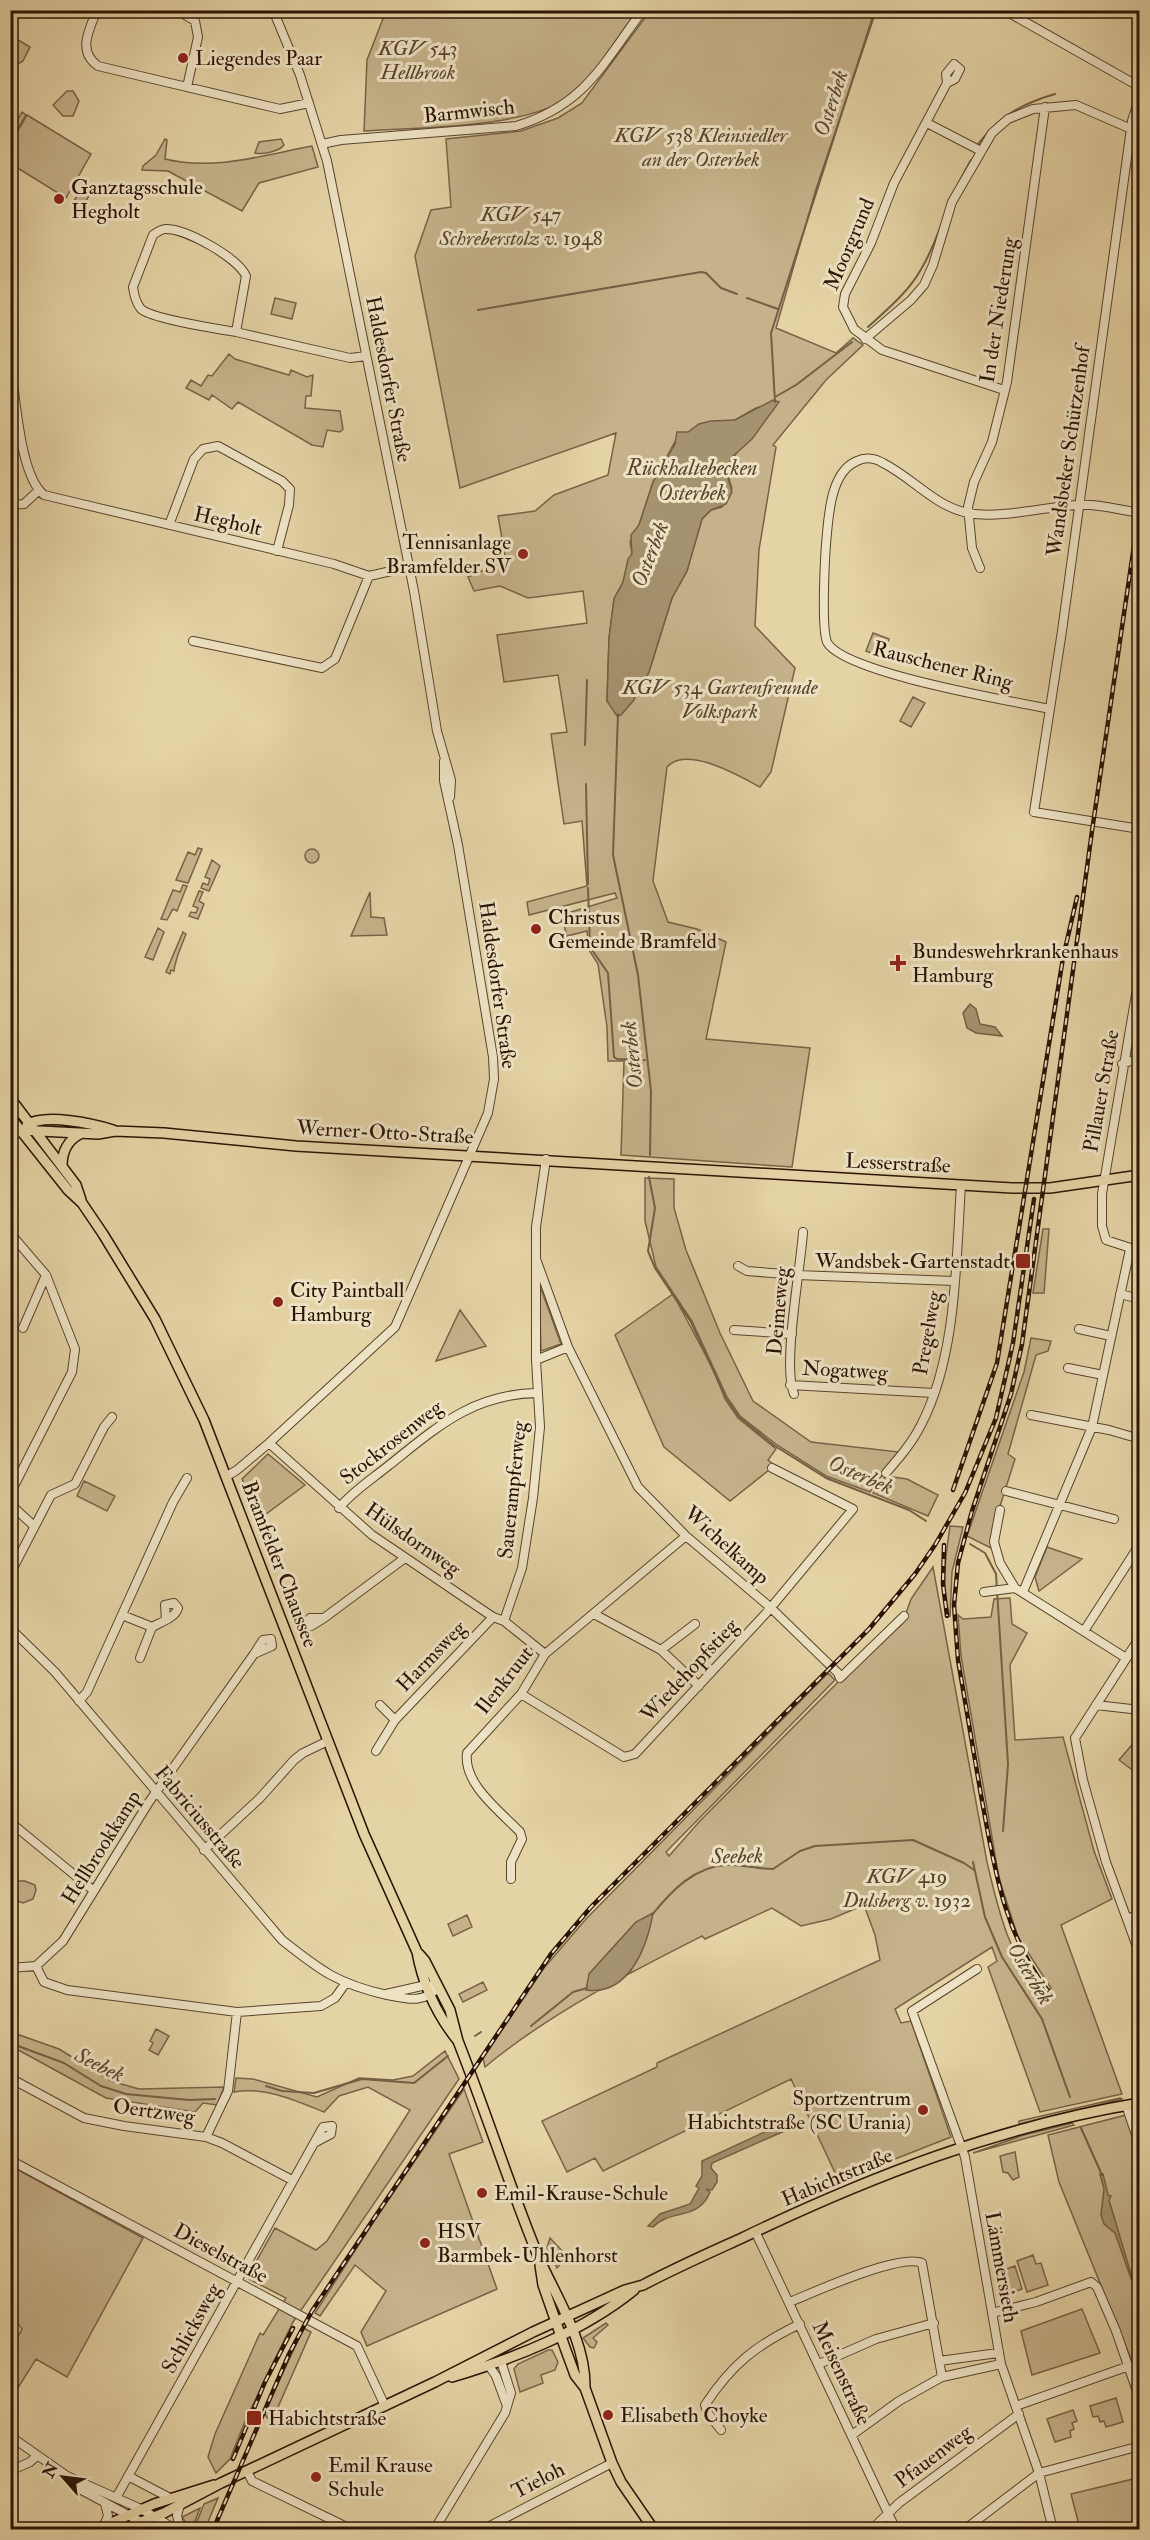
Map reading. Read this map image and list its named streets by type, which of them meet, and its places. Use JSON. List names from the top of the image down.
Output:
{
  "streets": {
    "main road": [
      "Werner-Otto-Straße",
      "Lesserstraße",
      "Bramfelder Chaussee",
      "Habichtstraße"
    ],
    "street": [
      "Barmwisch",
      "Moorgrund",
      "In der Niederung",
      "Haldesdorfer Straße",
      "Wandsbeker Schützenhof",
      "Hegholt",
      "Rauschener Ring",
      "Pillauer Straße",
      "Deimeweg",
      "Pregelweg",
      "Nogatweg",
      "Stockrosenweg",
      "Sauerampferweg",
      "Hülsdornweg",
      "Wichelkamp",
      "Harmsweg",
      "Wiedehopfstieg",
      "Ilenkruut",
      "Fabriciusstraße",
      "Hellbrookkamp",
      "Oertzweg",
      "Dieselstraße",
      "Lämmersieth",
      "Schlicksweg",
      "Meisenstraße",
      "Pfauenweg",
      "Tieloh"
    ]
  },
  "crossings": [
    ["Barmwisch", "Haldesdorfer Straße"],
    ["Moorgrund", "In der Niederung"],
    ["In der Niederung", "Rauschener Ring"],
    ["Haldesdorfer Straße", "Werner-Otto-Straße"],
    ["Haldesdorfer Straße", "Hülsdornweg"],
    ["Haldesdorfer Straße", "Bramfelder Chaussee"],
    ["Wandsbeker Schützenhof", "Rauschener Ring"],
    ["Pillauer Straße", "Lesserstraße"],
    ["Werner-Otto-Straße", "Lesserstraße"],
    ["Werner-Otto-Straße", "Sauerampferweg"],
    ["Werner-Otto-Straße", "Bramfelder Chaussee"],
    ["Lesserstraße", "Pregelweg"],
    ["Deimeweg", "Nogatweg"],
    ["Pregelweg", "Nogatweg"],
    ["Stockrosenweg", "Sauerampferweg"],
    ["Stockrosenweg", "Hülsdornweg"],
    ["Sauerampferweg", "Hülsdornweg"],
    ["Sauerampferweg", "Wichelkamp"],
    ["Hülsdornweg", "Harmsweg"],
    ["Hülsdornweg", "Ilenkruut"],
    ["Wichelkamp", "Wiedehopfstieg"],
    ["Wichelkamp", "Ilenkruut"],
    ["Bramfelder Chaussee", "Fabriciusstraße"],
    ["Wiedehopfstieg", "Ilenkruut"],
    ["Fabriciusstraße", "Hellbrookkamp"],
    ["Oertzweg", "Schlicksweg"],
    ["Habichtstraße", "Dieselstraße"],
    ["Habichtstraße", "Lämmersieth"],
    ["Habichtstraße", "Meisenstraße"],
    ["Dieselstraße", "Schlicksweg"],
    ["Lämmersieth", "Pfauenweg"],
    ["Meisenstraße", "Pfauenweg"]
  ],
  "water": ["Osterbek", "Rückhaltebecken Osterbek", "Seebek"],
  "parks": [
    "KGV 543 Hellbrook",
    "KGV 538 Kleinsiedler an der Osterbek",
    "KGV 547 Schreberstolz v. 1948",
    "KGV 534 Gartenfreunde Volkspark",
    "KGV 419 Dulsberg v. 1932"
  ],
  "places": {
    "other": [
      "Liegendes Paar",
      "Ganztagsschule Hegholt",
      "Tennisanlage Bramfelder SV",
      "Christus Gemeinde Bramfeld",
      "City Paintball Hamburg",
      "Sportzentrum Habichtstraße (SC Urania)",
      "Emil-Krause-Schule",
      "HSV Barmbek-Uhlenhorst",
      "Elisabeth Choyke",
      "Emil Krause Schule"
    ],
    "health": ["Bundeswehrkrankenhaus Hamburg"],
    "transit": ["Wandsbek-Gartenstadt", "Habichtstraße"]
  },
  "north": "top left"
}
